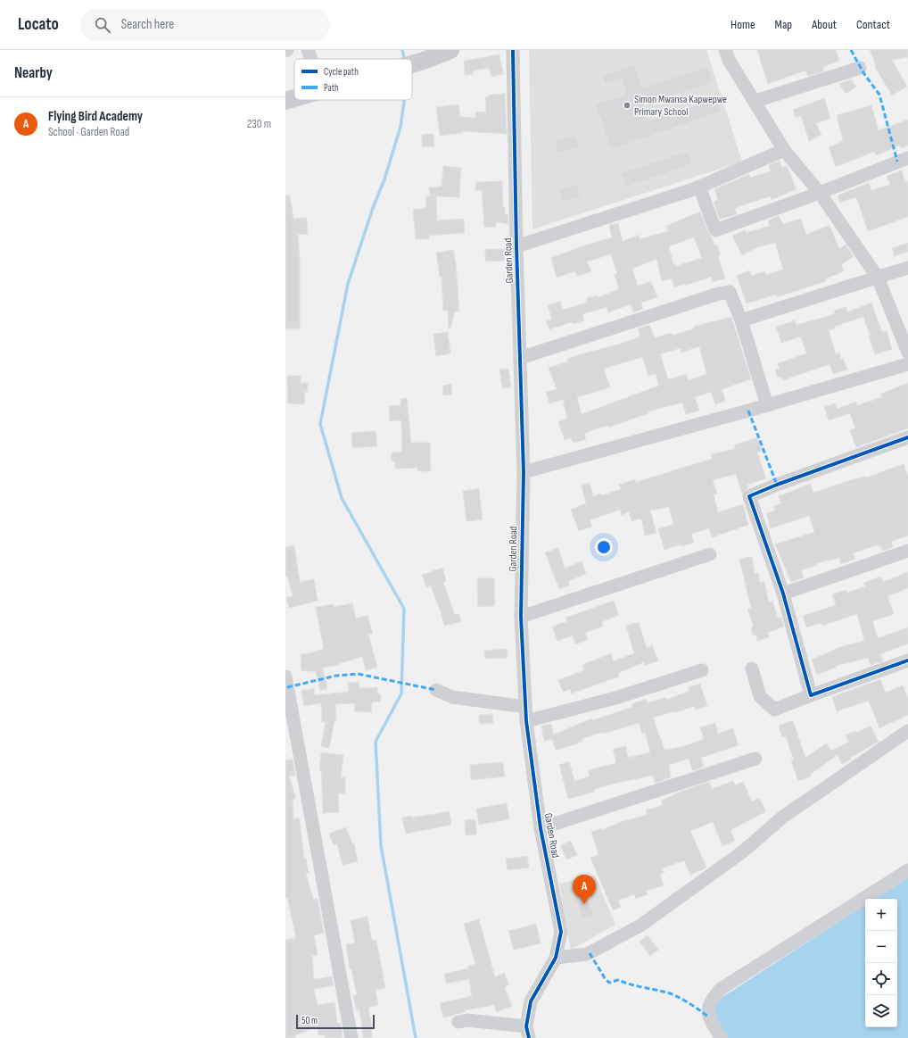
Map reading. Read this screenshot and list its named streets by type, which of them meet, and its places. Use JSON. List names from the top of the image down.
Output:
{
  "streets": {
    "street": ["Garden Road"]
  },
  "places": ["Simon Mwansa Kapwepwe Primary School"],
  "legend": ["Cycle path", "Path"],
  "scale_bar": "50 m",
  "page": {
    "header": "Locato",
    "search": "Search here",
    "nav": [
      "Home",
      "Map",
      "About",
      "Contact"
    ],
    "heading": "Nearby",
    "list": [
      {
        "mark": "A",
        "name": "Flying Bird Academy",
        "note": "School · Garden Road",
        "value": "230 m"
      }
    ],
    "pins": "A",
    "map_buttons": ["+", "−"],
    "scale": "50 m"
  }
}
